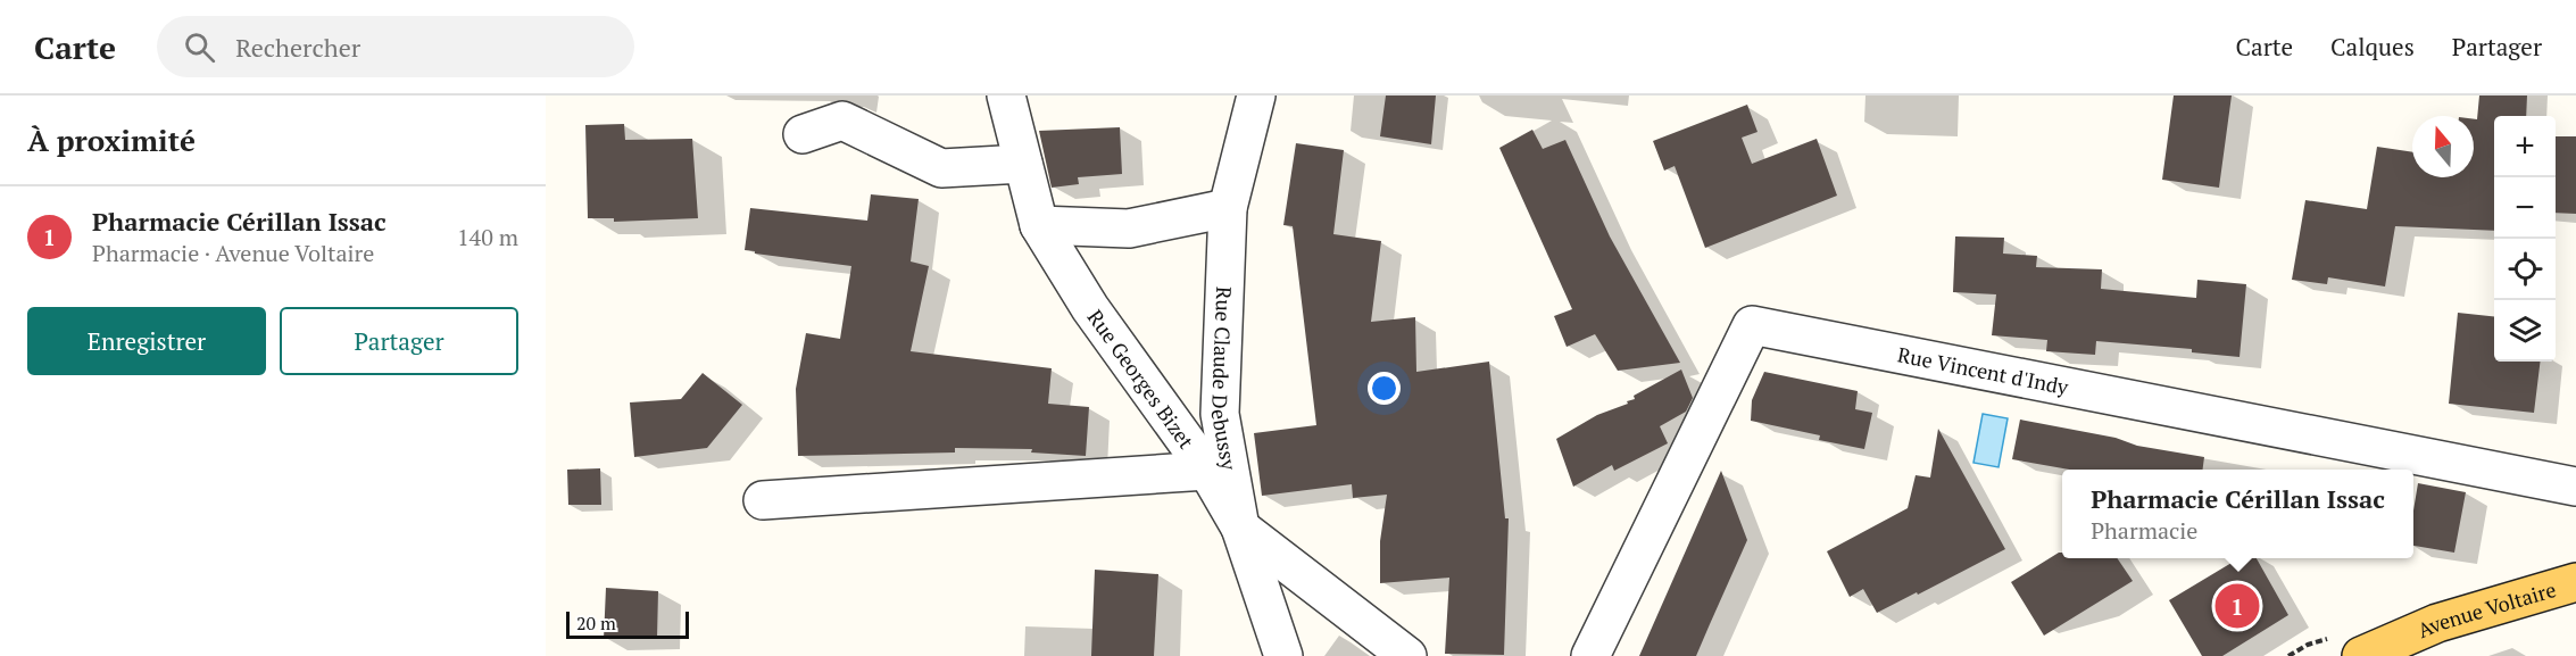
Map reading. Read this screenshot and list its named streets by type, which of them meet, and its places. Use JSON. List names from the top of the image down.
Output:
{
  "streets": {
    "main road": ["Avenue Voltaire"],
    "street": ["Rue Vincent d'Indy", "Rue Claude Debussy", "Rue Georges Bizet"]
  },
  "crossings": [
    ["Rue Claude Debussy", "Rue Georges Bizet"]
  ],
  "scale_bar": "20 m",
  "north": "top",
  "page": {
    "header": "Carte",
    "search": "Rechercher",
    "nav": ["Carte", "Calques", "Partager"],
    "heading": "À proximité",
    "map_buttons": ["+", "−"],
    "list": [
      {
        "mark": "1",
        "name": "Pharmacie Cérillan Issac",
        "note": "Pharmacie · Avenue Voltaire",
        "value": "140 m"
      }
    ],
    "buttons": ["Enregistrer", "Partager"],
    "popup": ["Pharmacie Cérillan Issac", "Pharmacie"],
    "pins": "1",
    "scale": "20 m"
  }
}
